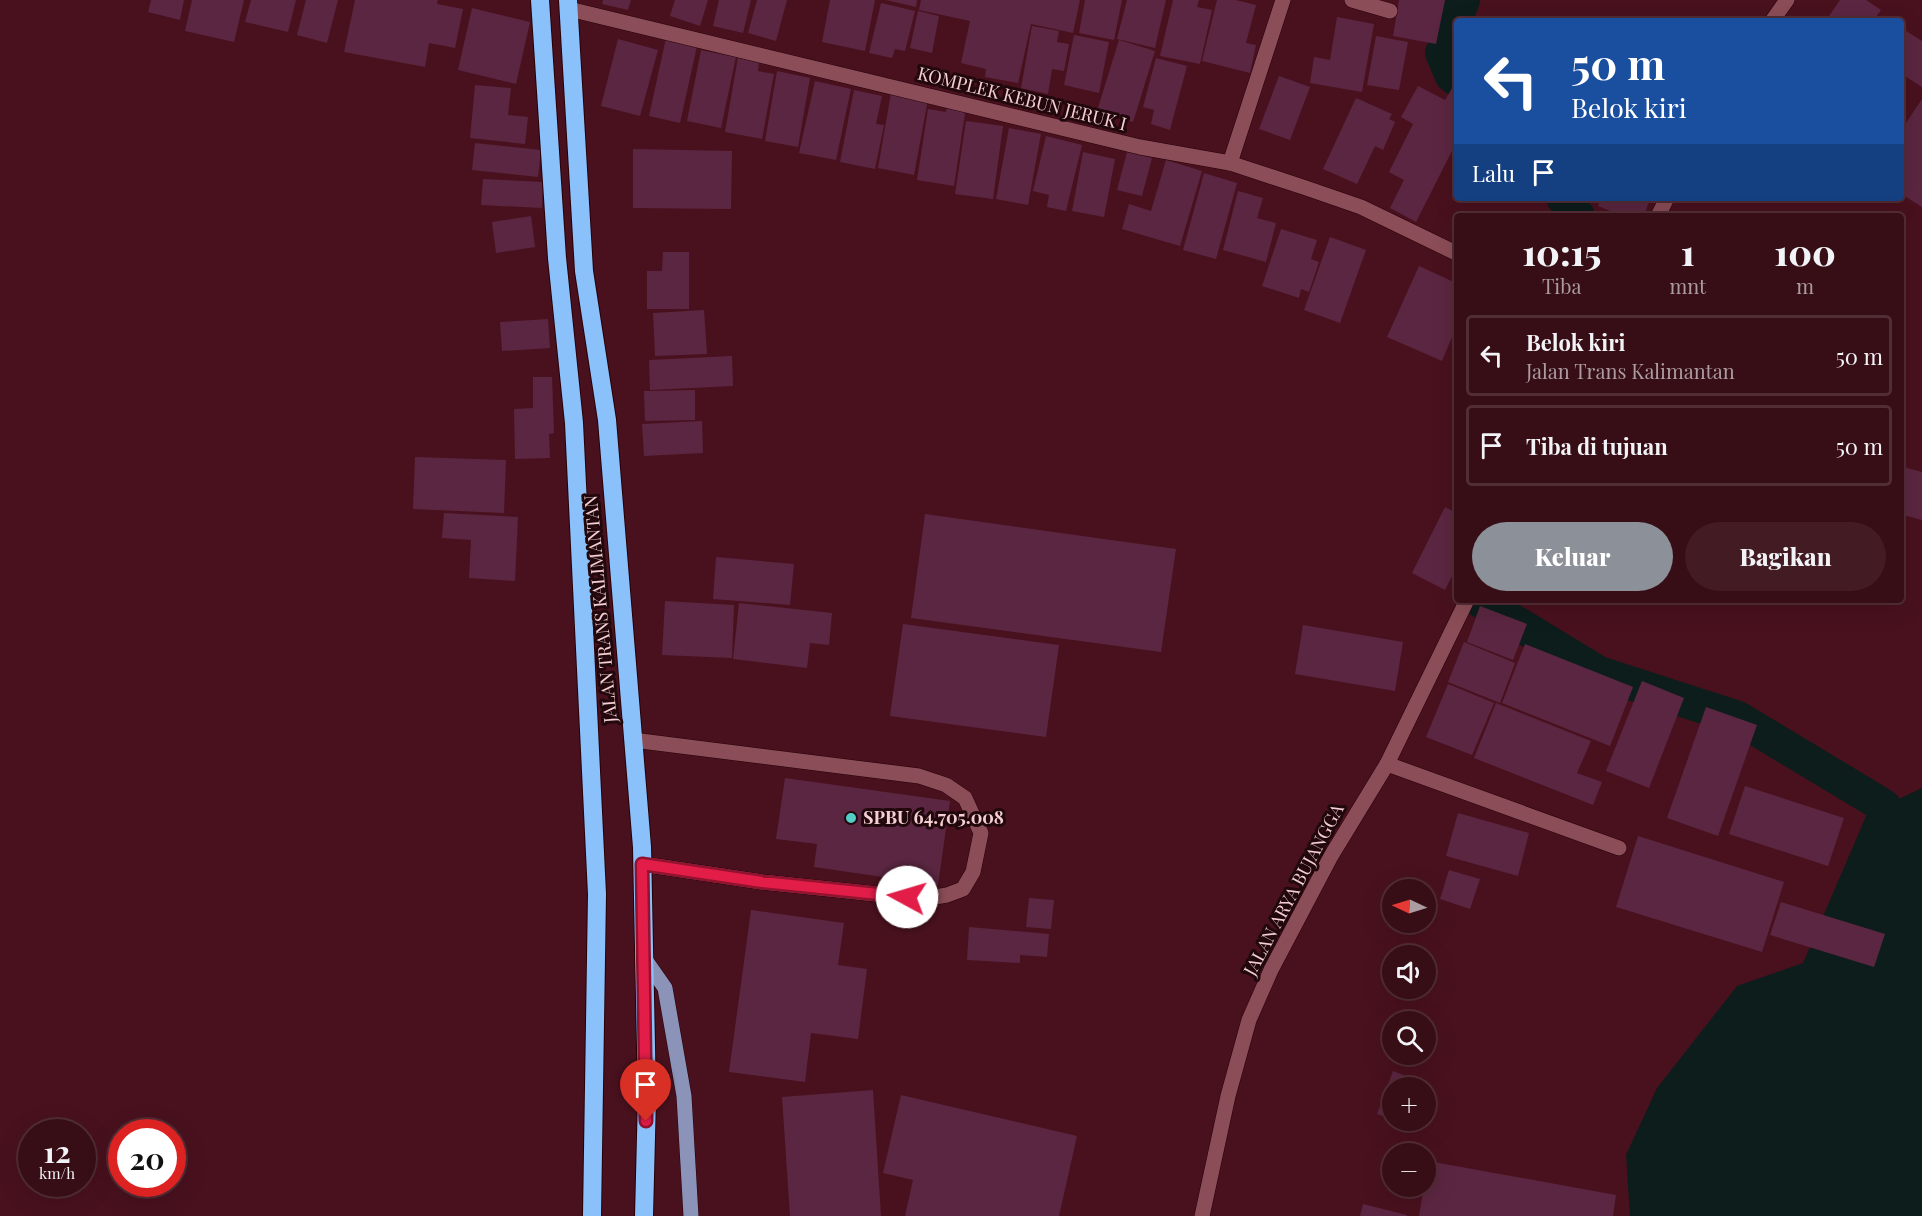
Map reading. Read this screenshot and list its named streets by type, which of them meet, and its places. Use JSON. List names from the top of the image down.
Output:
{
  "streets": {
    "highway": ["JALAN TRANS KALIMANTAN"],
    "street": ["KOMPLEK KEBUN JERUK I", "JALAN ARYA BUJANGGA"]
  },
  "crossings": [
    ["KOMPLEK KEBUN JERUK I", "JALAN TRANS KALIMANTAN"]
  ],
  "places": ["SPBU 64.705.008"],
  "north": "left",
  "page": {
    "turn": ["50 m", "Belok kiri"],
    "then": "Lalu",
    "eta": [
      "10:15",
      "Tiba",
      "1",
      "mnt",
      "100",
      "m"
    ],
    "list": [
      {
        "name": "Belok kiri",
        "note": "Jalan Trans Kalimantan",
        "value": "50 m"
      },
      {
        "name": "Tiba di tujuan",
        "value": "50 m"
      }
    ],
    "buttons": ["Keluar", "Bagikan"],
    "map_buttons": ["+", "−"],
    "speed": "12 km/h",
    "limit": "20"
  }
}
